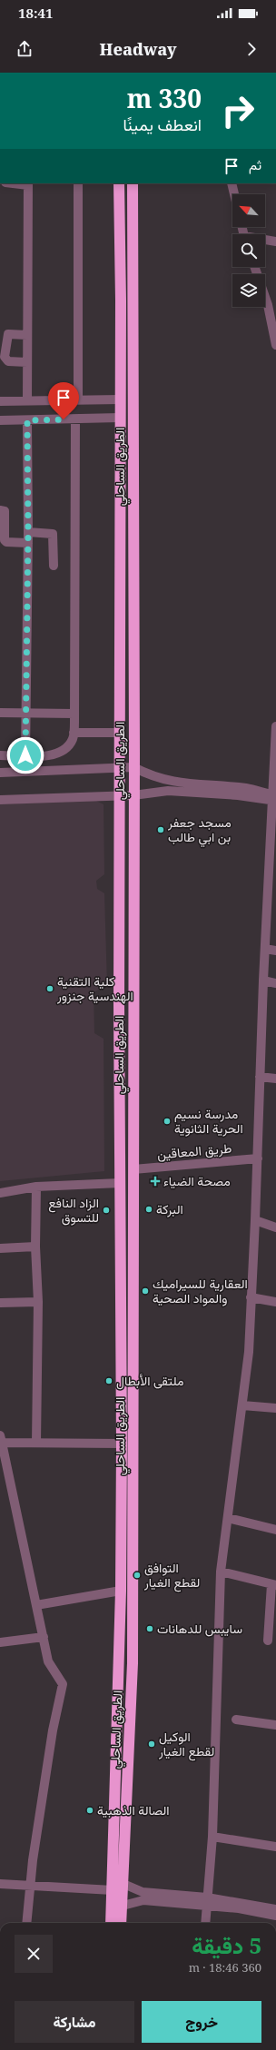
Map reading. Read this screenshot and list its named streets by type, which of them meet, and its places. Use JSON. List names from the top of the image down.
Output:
{
  "streets": {
    "highway": ["الطريق الساحلي"],
    "street": ["طريق المعاقين"]
  },
  "crossings": [
    ["الطريق الساحلي", "طريق المعاقين"]
  ],
  "places": {
    "other": [
      "مسجد جعفر بن ابي طالب",
      "كلية التقنية الهندسية جنزور",
      "مدرسة نسيم الحرية الثانوية",
      "البركة",
      "الزاد النافع للتسوق",
      "العقارية للسيراميك والمواد الصحية",
      "ملتقى الأبطال",
      "التوافق لقطع الغيار",
      "سايبس للدهانات",
      "الوكيل لقطع الغيار",
      "الصالة الذهبية"
    ],
    "health": ["مصحة الضياء"]
  },
  "north": "top left",
  "page": {
    "status": "18:41",
    "header": "Headway",
    "turn": ["330 m", "انعطف يمينًا"],
    "then": "ثم",
    "heading": ["5 دقيقة", "360 m · 18:46"],
    "buttons": ["خروج", "مشاركة"]
  }
}
